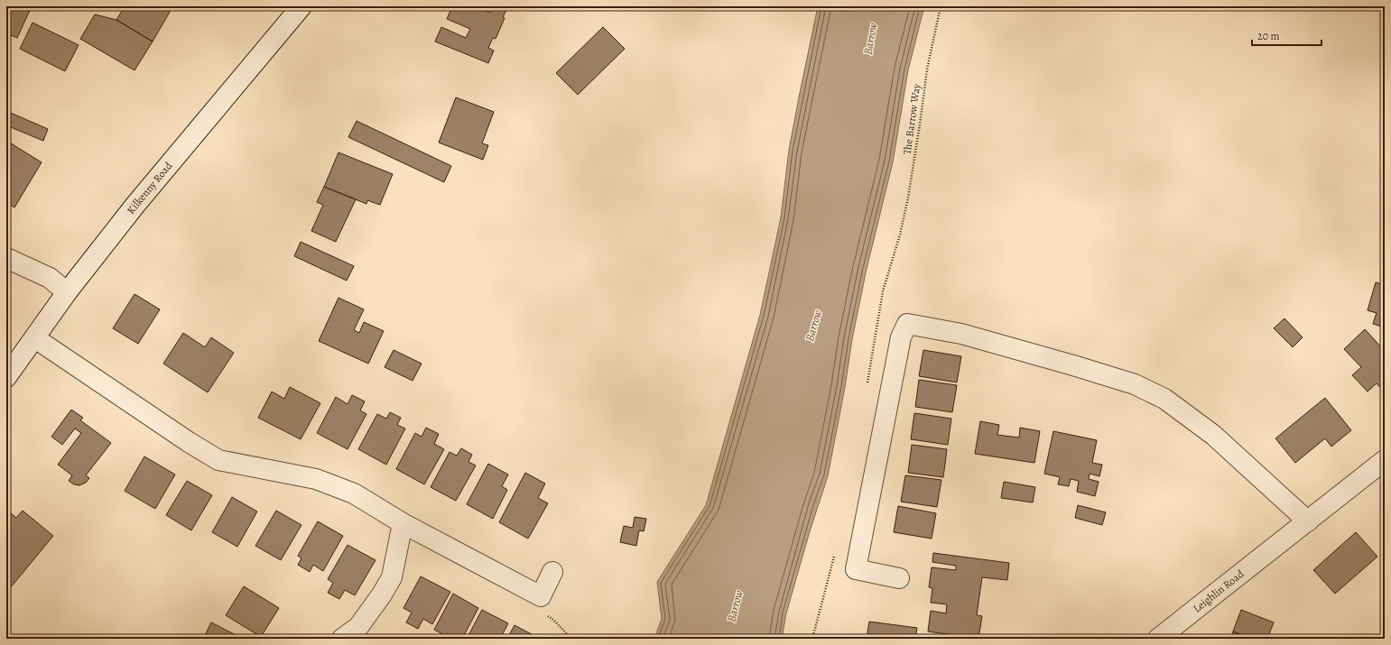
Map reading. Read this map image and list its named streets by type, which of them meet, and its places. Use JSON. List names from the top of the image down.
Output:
{
  "streets": {
    "street": ["Kilkenny Road", "Leighlin Road"],
    "path": ["The Barrow Way"]
  },
  "water": ["Barrow"],
  "scale_bar": "20 m"
}
